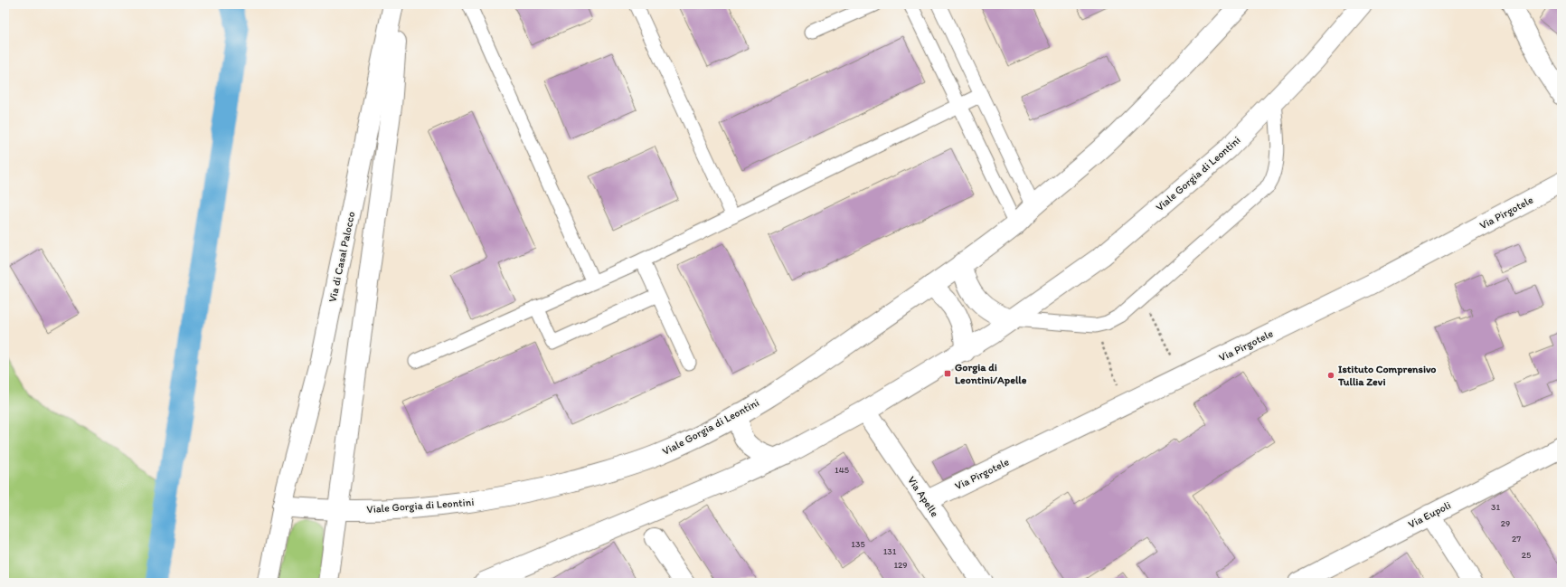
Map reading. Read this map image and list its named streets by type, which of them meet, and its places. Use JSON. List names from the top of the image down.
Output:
{
  "streets": {
    "street": [
      "Viale Gorgia di Leontini",
      "Via Pirgotele",
      "Via di Casal Palocco",
      "Via Apelle",
      "Via Eupoli"
    ]
  },
  "crossings": [
    ["Viale Gorgia di Leontini", "Via Apelle"],
    ["Via Pirgotele", "Via Apelle"]
  ],
  "places": {
    "transit": ["Gorgia di Leontini/Apelle"],
    "other": ["Istituto Comprensivo Tullia Zevi"]
  },
  "house_numbers": [
    "145",
    "31",
    "29",
    "27",
    "135",
    "131",
    "25",
    "129"
  ]
}
